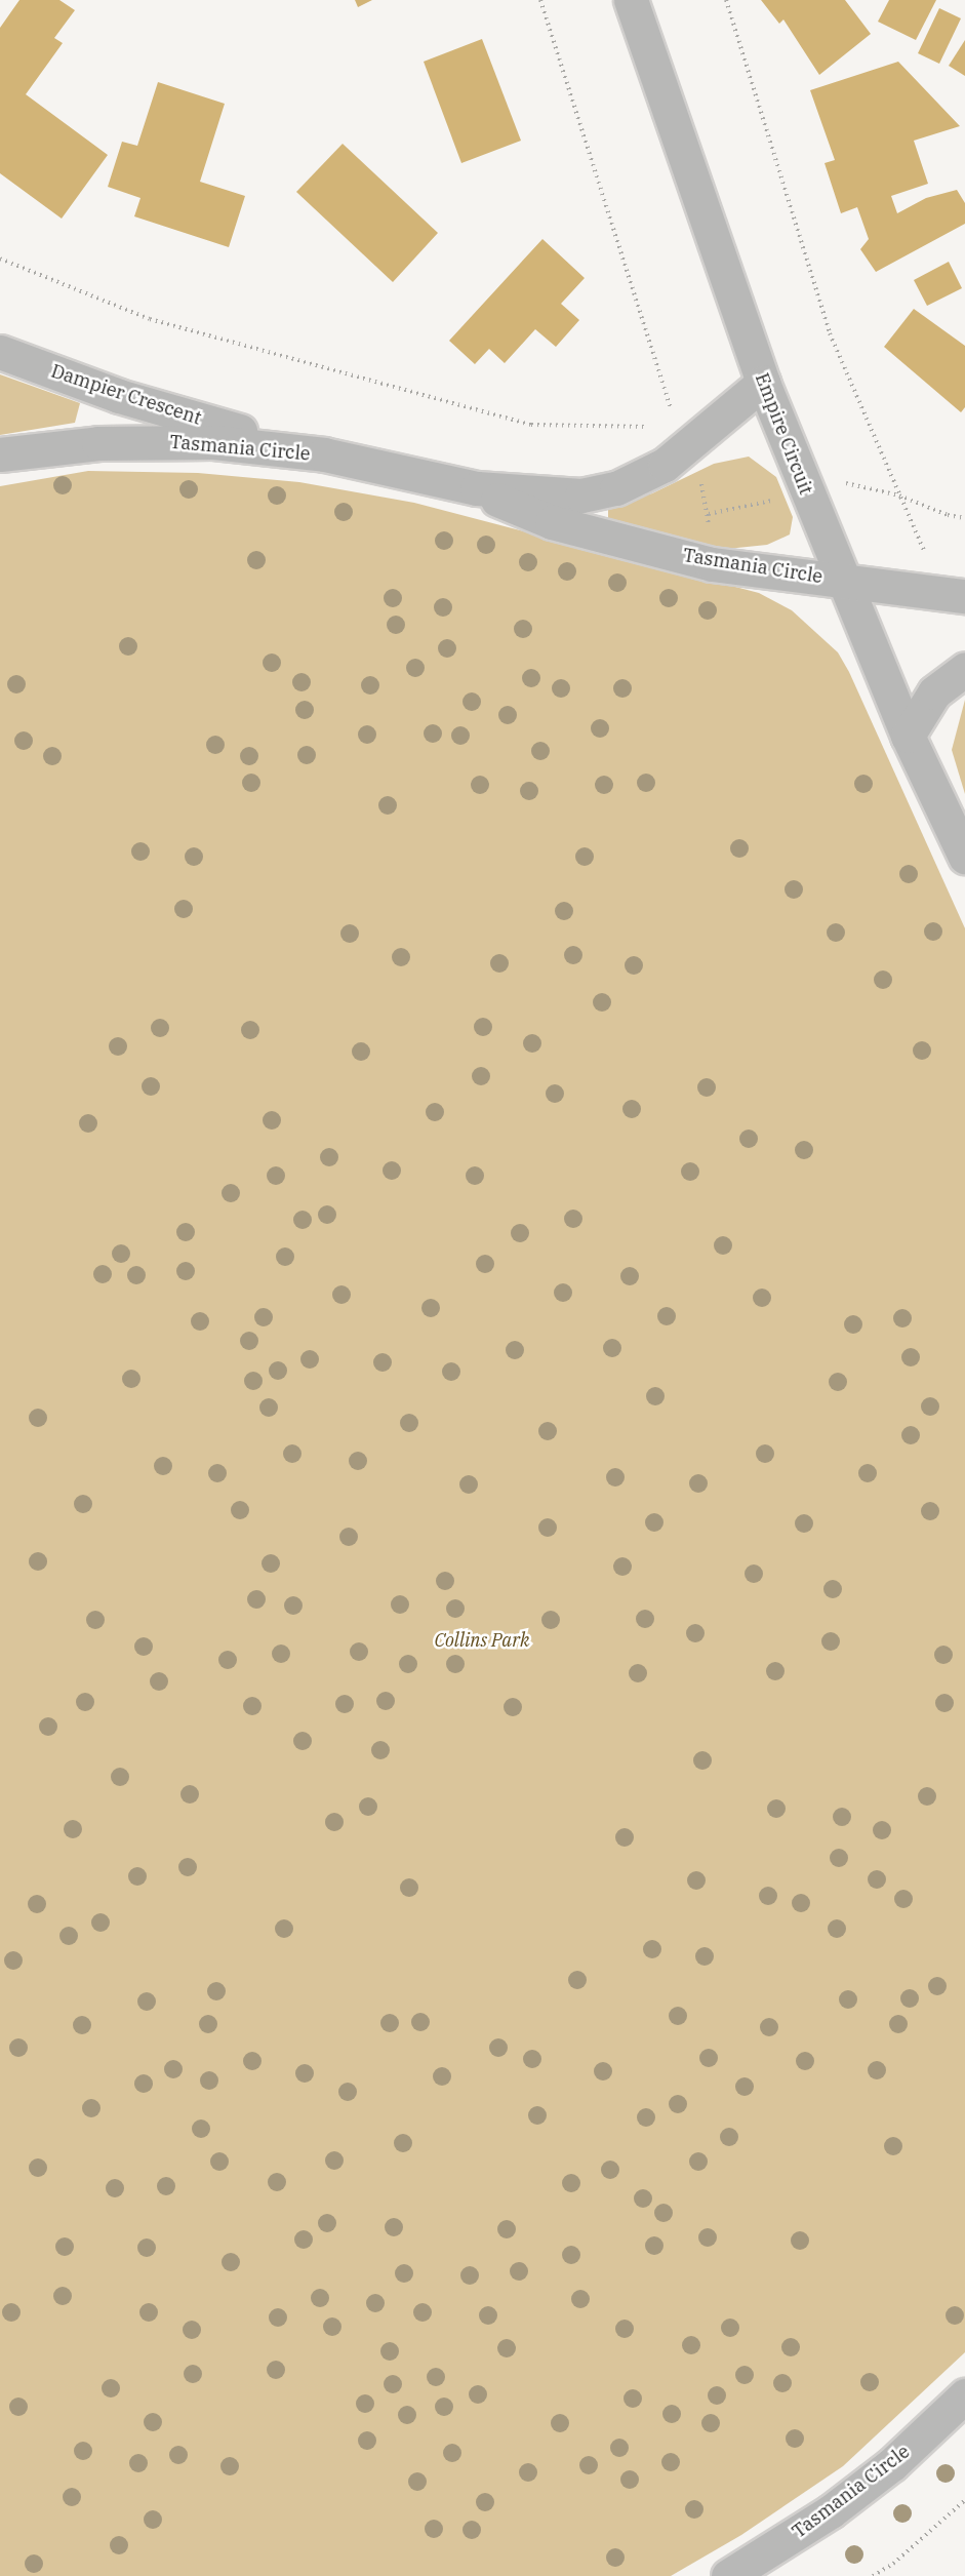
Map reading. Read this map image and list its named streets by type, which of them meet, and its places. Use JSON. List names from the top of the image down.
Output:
{
  "streets": {
    "street": ["Dampier Crescent", "Empire Circuit", "Tasmania Circle"]
  },
  "crossings": [
    ["Dampier Crescent", "Tasmania Circle"],
    ["Empire Circuit", "Tasmania Circle"]
  ],
  "parks": ["Collins Park"]
}
